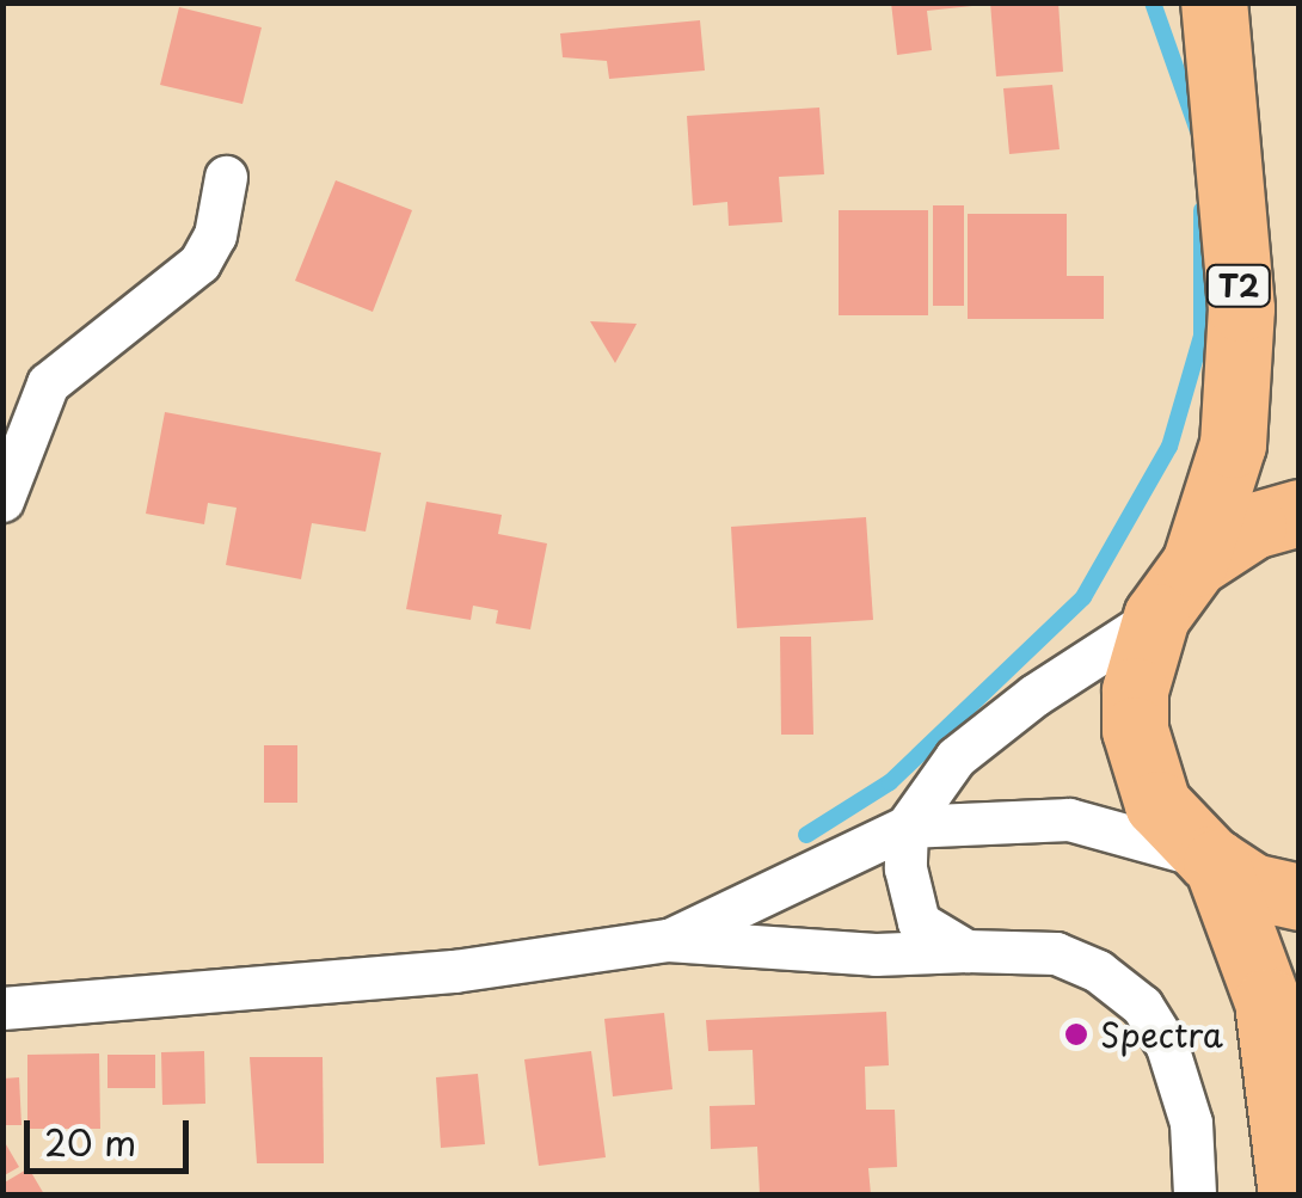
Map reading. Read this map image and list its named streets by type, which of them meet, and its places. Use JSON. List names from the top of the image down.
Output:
{
  "streets": {
    "main road": ["T2"]
  },
  "places": ["Spectra"],
  "scale_bar": "20 m"
}
